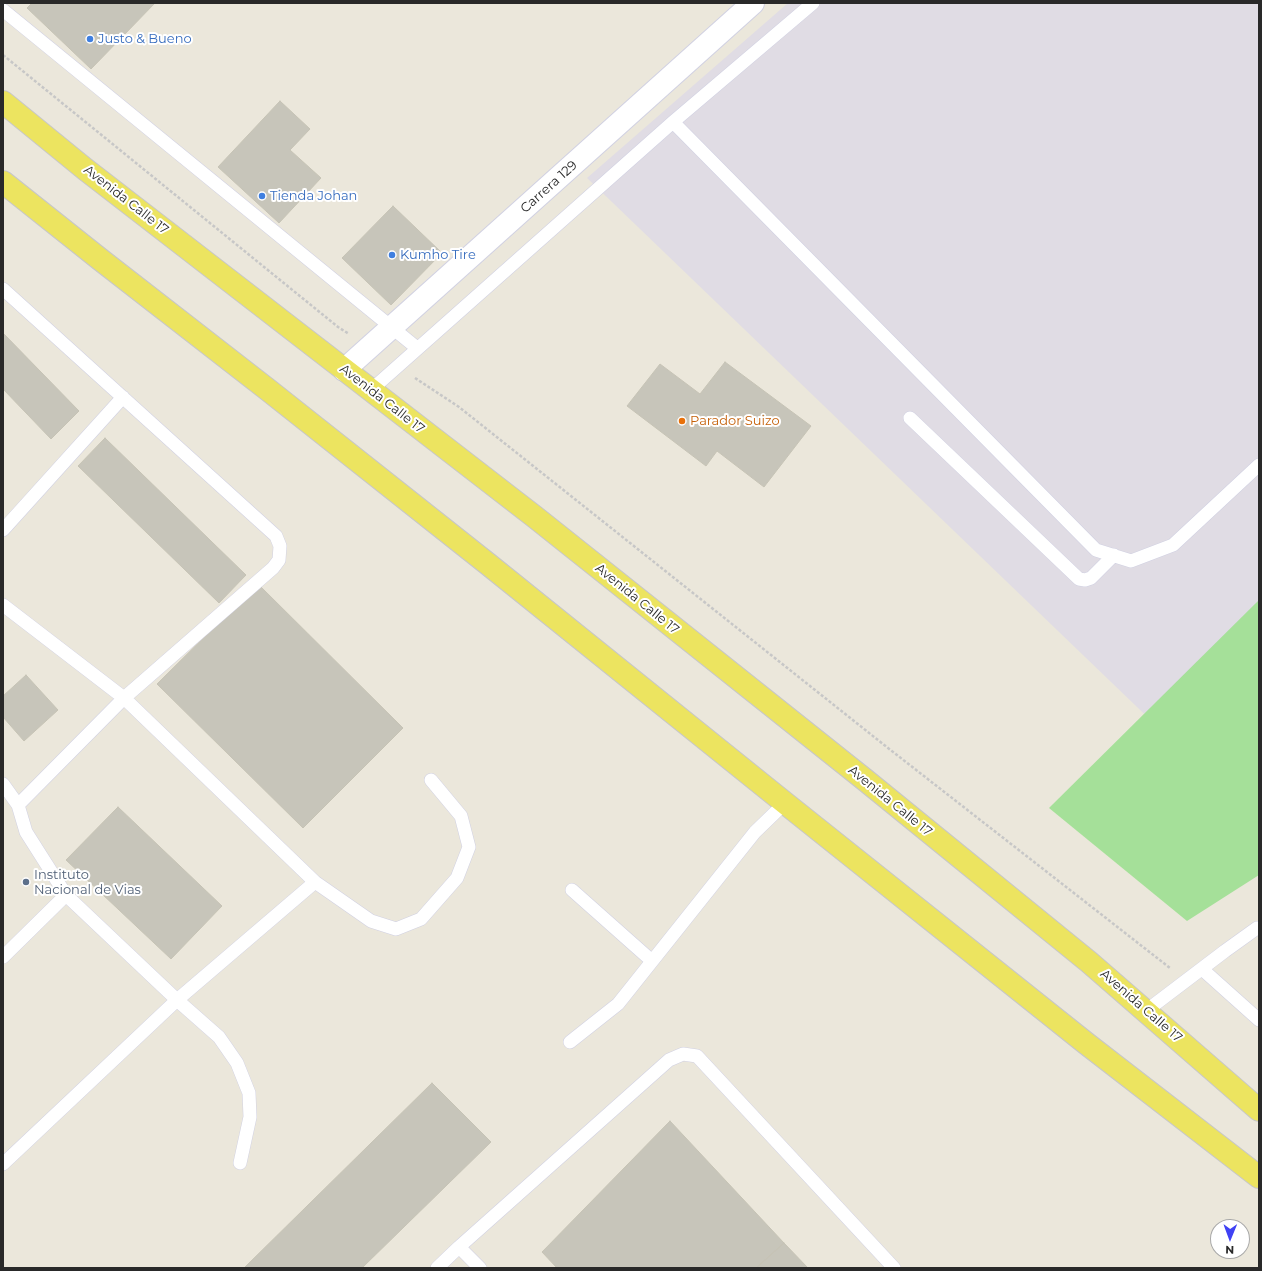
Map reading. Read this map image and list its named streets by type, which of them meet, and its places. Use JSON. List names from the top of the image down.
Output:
{
  "streets": {
    "main road": ["Avenida Calle 17"],
    "street": ["Carrera 129"]
  },
  "crossings": [
    ["Carrera 129", "Avenida Calle 17"]
  ],
  "places": [
    "Justo & Bueno",
    "Tienda Johan",
    "Kumho Tire",
    "Parador Suizo",
    "Instituto Nacional de Vias"
  ],
  "north": "bottom"
}
